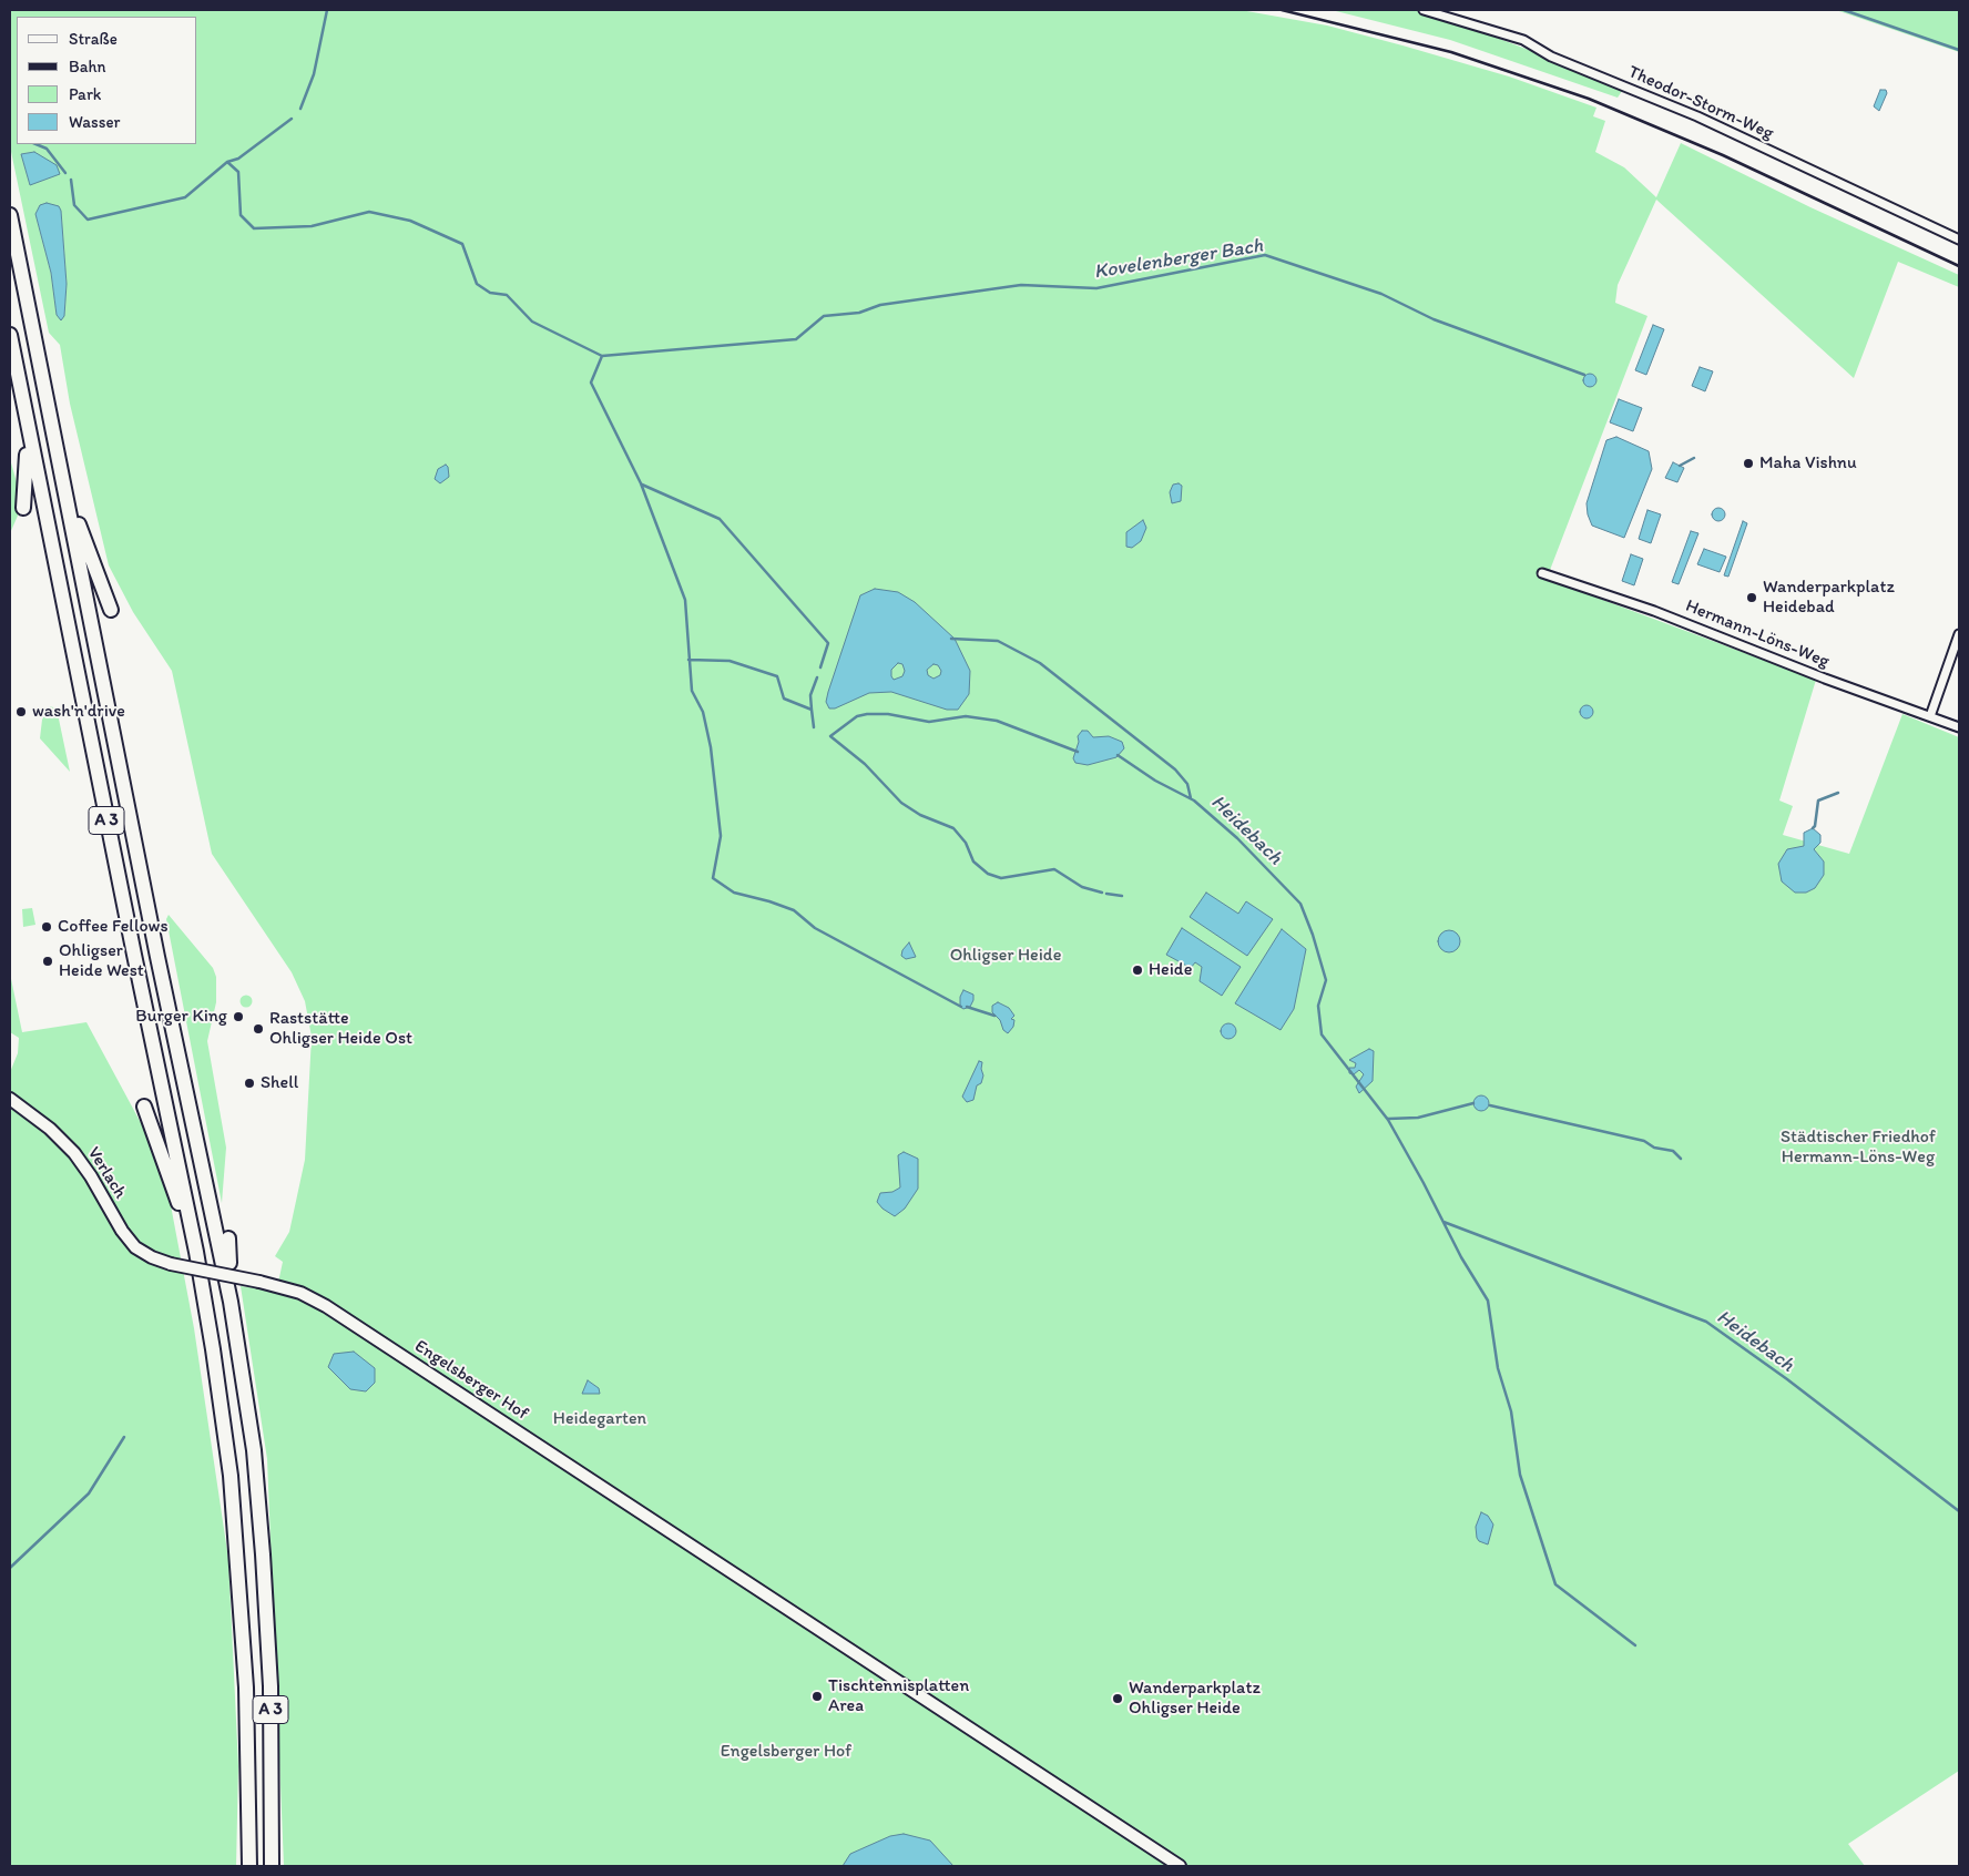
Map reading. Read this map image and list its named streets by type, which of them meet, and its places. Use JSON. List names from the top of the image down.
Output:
{
  "streets": {
    "highway": ["A 3"],
    "street": [
      "Theodor-Storm-Weg",
      "Hermann-Löns-Weg",
      "Verlach",
      "Engelsberger Hof"
    ]
  },
  "crossings": [
    ["Verlach", "Engelsberger Hof"]
  ],
  "water": ["Kovelenberger Bach", "Heidebach"],
  "parks": [
    "Ohligser Heide",
    "Städtischer Friedhof Hermann-Löns-Weg",
    "Heidegarten",
    "Engelsberger Hof"
  ],
  "places": [
    "Maha Vishnu",
    "Wanderparkplatz Heidebad",
    "wash'n'drive",
    "Coffee Fellows",
    "Ohligser Heide West",
    "Heide",
    "Burger King",
    "Raststätte Ohligser Heide Ost",
    "Shell",
    "Tischtennisplatten Area",
    "Wanderparkplatz Ohligser Heide"
  ],
  "legend": [
    "Straße",
    "Bahn",
    "Park",
    "Wasser"
  ]
}
